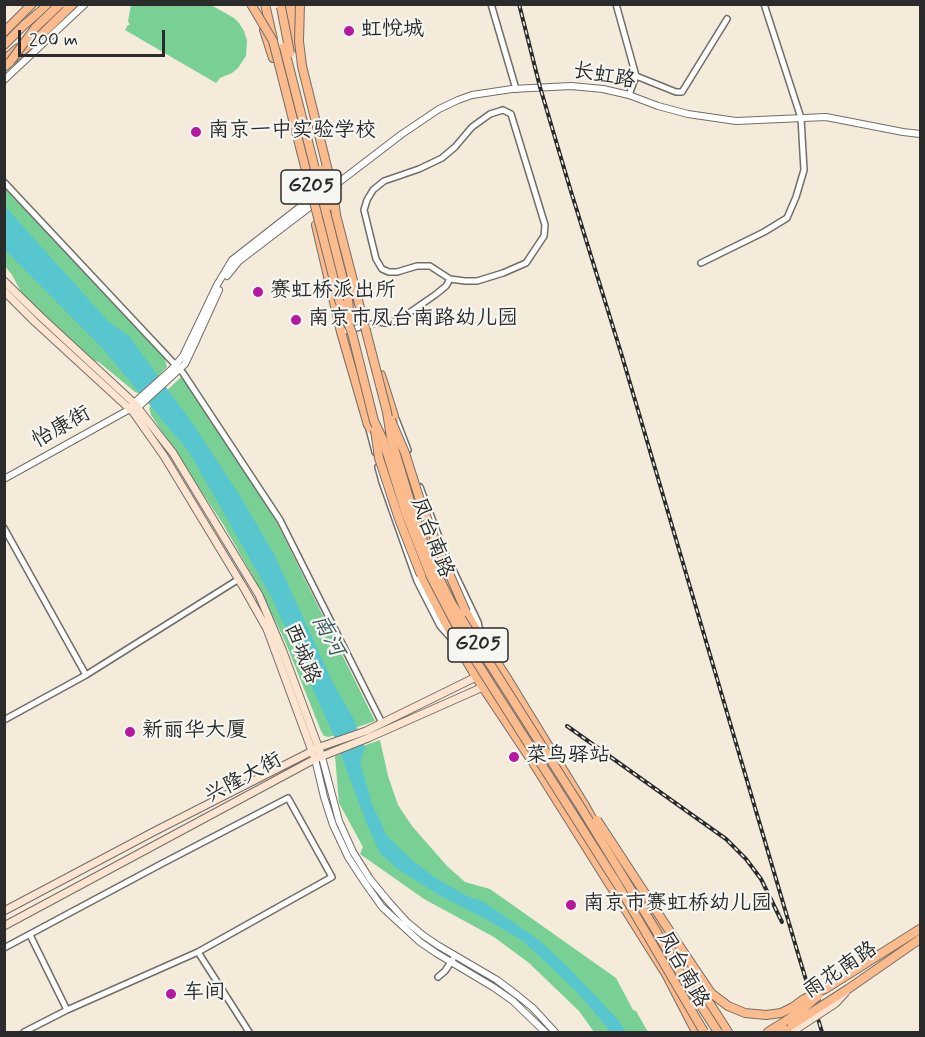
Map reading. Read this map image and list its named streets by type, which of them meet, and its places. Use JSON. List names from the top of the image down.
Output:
{
  "streets": {
    "main road": [
      "G205",
      "凤台南路",
      "西城路",
      "兴隆大街",
      "雨花南路"
    ],
    "street": ["长虹路", "怡康街"]
  },
  "crossings": [
    ["长虹路", "怡康街"],
    ["长虹路", "凤台南路"],
    ["G205", "凤台南路"],
    ["怡康街", "西城路"],
    ["凤台南路", "兴隆大街"],
    ["凤台南路", "雨花南路"],
    ["西城路", "兴隆大街"]
  ],
  "water": ["南河"],
  "places": [
    "虹悦城",
    "南京一中实验学校",
    "赛虹桥派出所",
    "南京市凤台南路幼儿园",
    "新丽华大厦",
    "菜鸟驿站",
    "南京市赛虹桥幼儿园",
    "车间"
  ],
  "scale_bar": "200 m"
}
